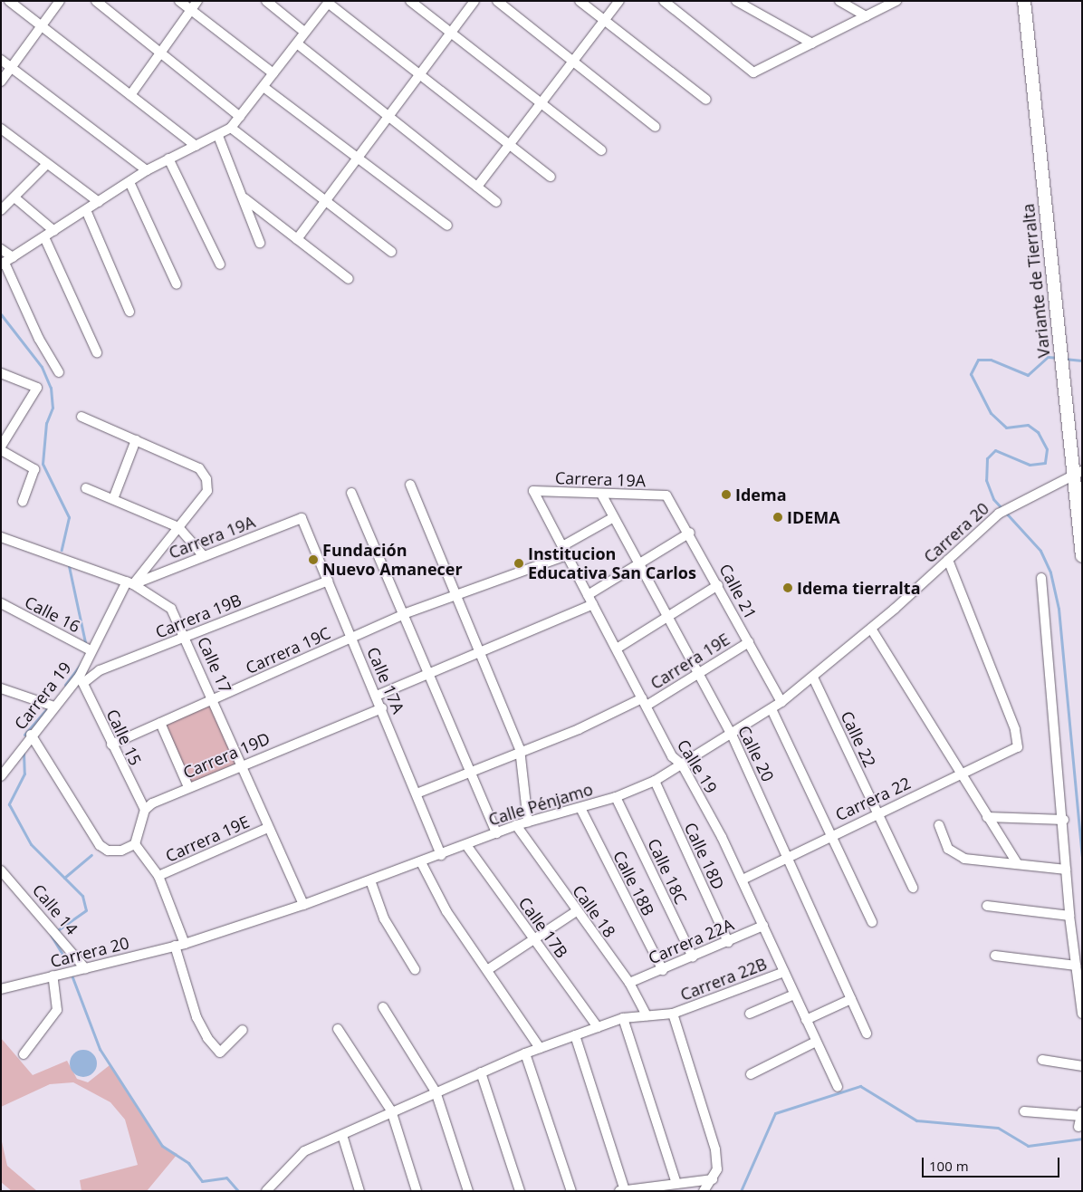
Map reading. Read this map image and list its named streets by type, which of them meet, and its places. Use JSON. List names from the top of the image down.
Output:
{
  "streets": {
    "main road": ["Variante de Tierralta"],
    "street": [
      "Carrera 19A",
      "Carrera 20",
      "Calle 21",
      "Calle 16",
      "Carrera 19B",
      "Carrera 19C",
      "Carrera 19E",
      "Calle 17",
      "Calle 17A",
      "Carrera 19",
      "Calle 15",
      "Calle 22",
      "Calle 20",
      "Carrera 19D",
      "Calle 19",
      "Carrera 22",
      "Calle Pénjamo",
      "Calle 18D",
      "Calle 18C",
      "Calle 18B",
      "Calle 14",
      "Calle 18",
      "Calle 17B",
      "Carrera 22A",
      "Carrera 22B"
    ]
  },
  "crossings": [
    ["Variante de Tierralta", "Carrera 20"],
    ["Carrera 19A", "Calle 21"],
    ["Carrera 19A", "Calle 17"],
    ["Carrera 19A", "Calle 17A"],
    ["Carrera 19A", "Carrera 19"],
    ["Carrera 19A", "Calle 20"],
    ["Carrera 19A", "Calle 19"],
    ["Carrera 20", "Carrera 22"],
    ["Carrera 20", "Calle Pénjamo"],
    ["Carrera 20", "Calle 14"],
    ["Calle 21", "Carrera 19E"],
    ["Calle 21", "Calle Pénjamo"],
    ["Calle 16", "Carrera 19"],
    ["Carrera 19B", "Calle 17"],
    ["Carrera 19B", "Calle 17A"],
    ["Carrera 19B", "Carrera 19"],
    ["Carrera 19B", "Calle 15"],
    ["Carrera 19C", "Calle 17"],
    ["Carrera 19C", "Calle 17A"],
    ["Carrera 19C", "Calle 15"],
    ["Carrera 19C", "Calle 19"],
    ["Carrera 19E", "Calle 17"],
    ["Carrera 19E", "Calle 17A"],
    ["Carrera 19E", "Calle 20"],
    ["Carrera 19E", "Calle 19"],
    ["Calle 17", "Carrera 19"],
    ["Calle 17", "Carrera 19D"],
    ["Calle 17", "Calle Pénjamo"],
    ["Calle 17A", "Carrera 19D"],
    ["Calle 17A", "Calle Pénjamo"],
    ["Carrera 19", "Calle 15"],
    ["Calle 15", "Carrera 19D"],
    ["Calle 22", "Carrera 22"],
    ["Calle 22", "Calle Pénjamo"],
    ["Calle 20", "Carrera 22"],
    ["Calle 20", "Calle Pénjamo"],
    ["Calle 19", "Carrera 22"],
    ["Calle 19", "Calle Pénjamo"],
    ["Calle 19", "Carrera 22A"],
    ["Calle 19", "Carrera 22B"],
    ["Calle Pénjamo", "Calle 18D"],
    ["Calle Pénjamo", "Calle 18C"],
    ["Calle Pénjamo", "Calle 18B"],
    ["Calle Pénjamo", "Calle 18"],
    ["Calle Pénjamo", "Calle 17B"],
    ["Calle 18D", "Carrera 22A"],
    ["Calle 18C", "Carrera 22A"],
    ["Calle 18B", "Carrera 22A"],
    ["Calle 18", "Carrera 22A"],
    ["Calle 18", "Carrera 22B"],
    ["Calle 17B", "Carrera 22B"]
  ],
  "places": [
    "Idema",
    "IDEMA",
    "Fundación Nuevo Amanecer",
    "Institucion Educativa San Carlos",
    "Idema tierralta"
  ],
  "scale_bar": "100 m"
}
